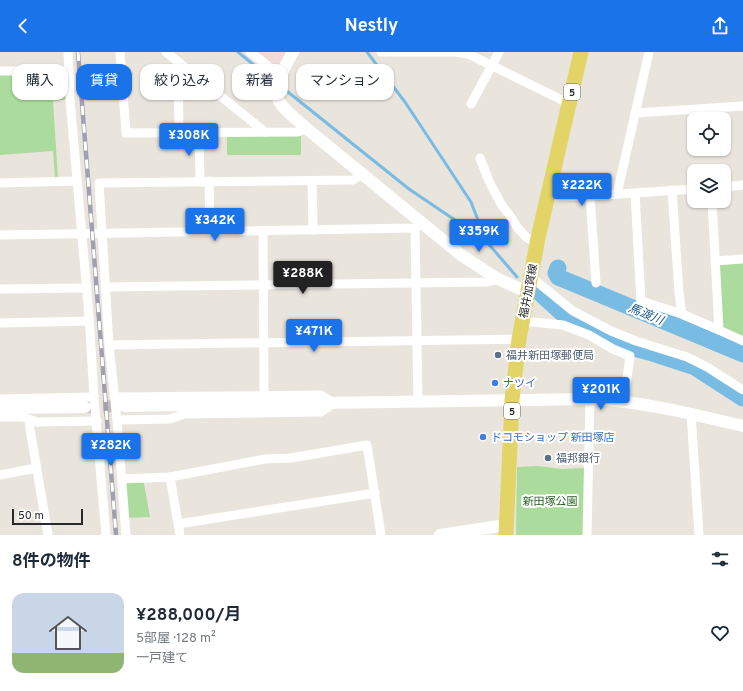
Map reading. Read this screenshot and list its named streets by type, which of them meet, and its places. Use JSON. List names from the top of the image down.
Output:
{
  "streets": {
    "main road": ["5", "福井加賀線"]
  },
  "water": ["馬渡川"],
  "parks": ["新田塚公園"],
  "places": [
    "福井新田塚郵便局",
    "ナツイ",
    "ドコモショップ 新田塚店",
    "福邦銀行"
  ],
  "scale_bar": "50 m",
  "page": {
    "header": "Nestly",
    "chip": [
      "購入",
      "賃貸",
      "絞り込み",
      "新着",
      "マンション"
    ],
    "price": [
      "¥308K",
      "¥222K",
      "¥342K",
      "¥359K",
      "¥288K",
      "¥471K",
      "¥201K",
      "¥282K"
    ],
    "scale": "50 m",
    "heading": "8件の物件",
    "list": [
      {
        "name": "¥288,000/月",
        "note": "5部屋 · 128 m² · 一戸建て"
      }
    ]
  }
}
